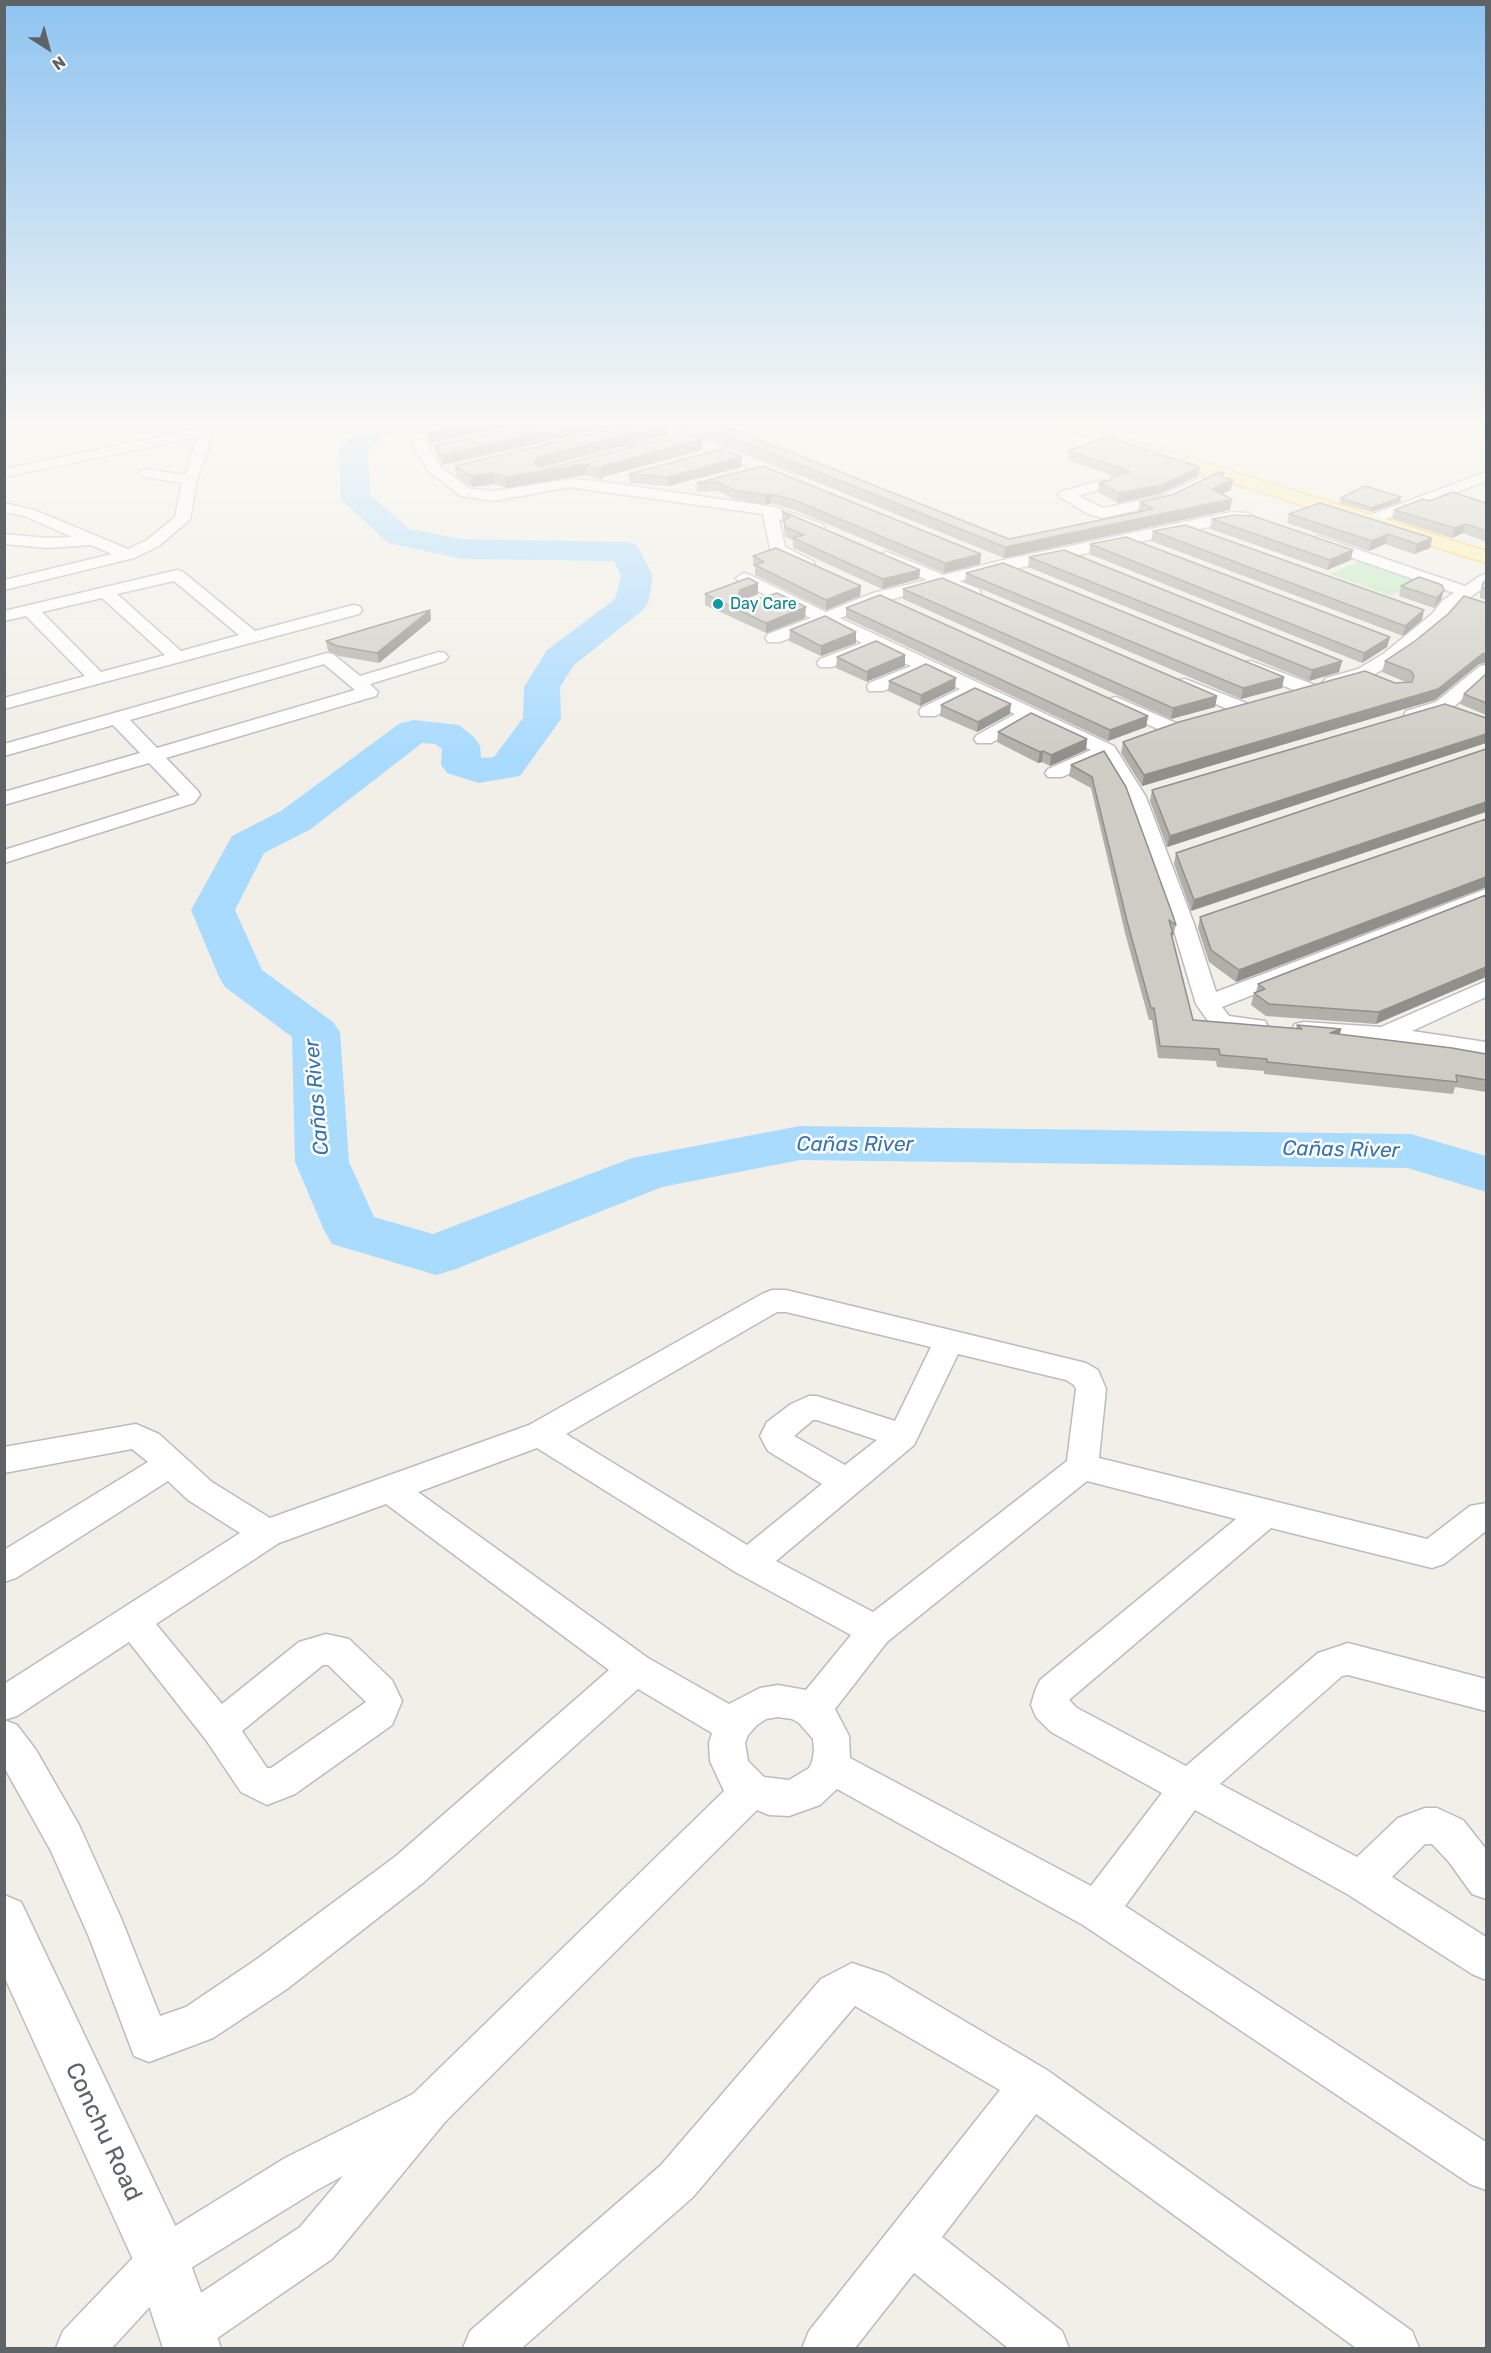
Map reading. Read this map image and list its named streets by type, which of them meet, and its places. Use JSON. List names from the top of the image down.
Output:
{
  "streets": {
    "main road": ["Conchu Road"]
  },
  "water": ["Cañas River"],
  "places": ["Day Care"],
  "north": "bottom right"
}
